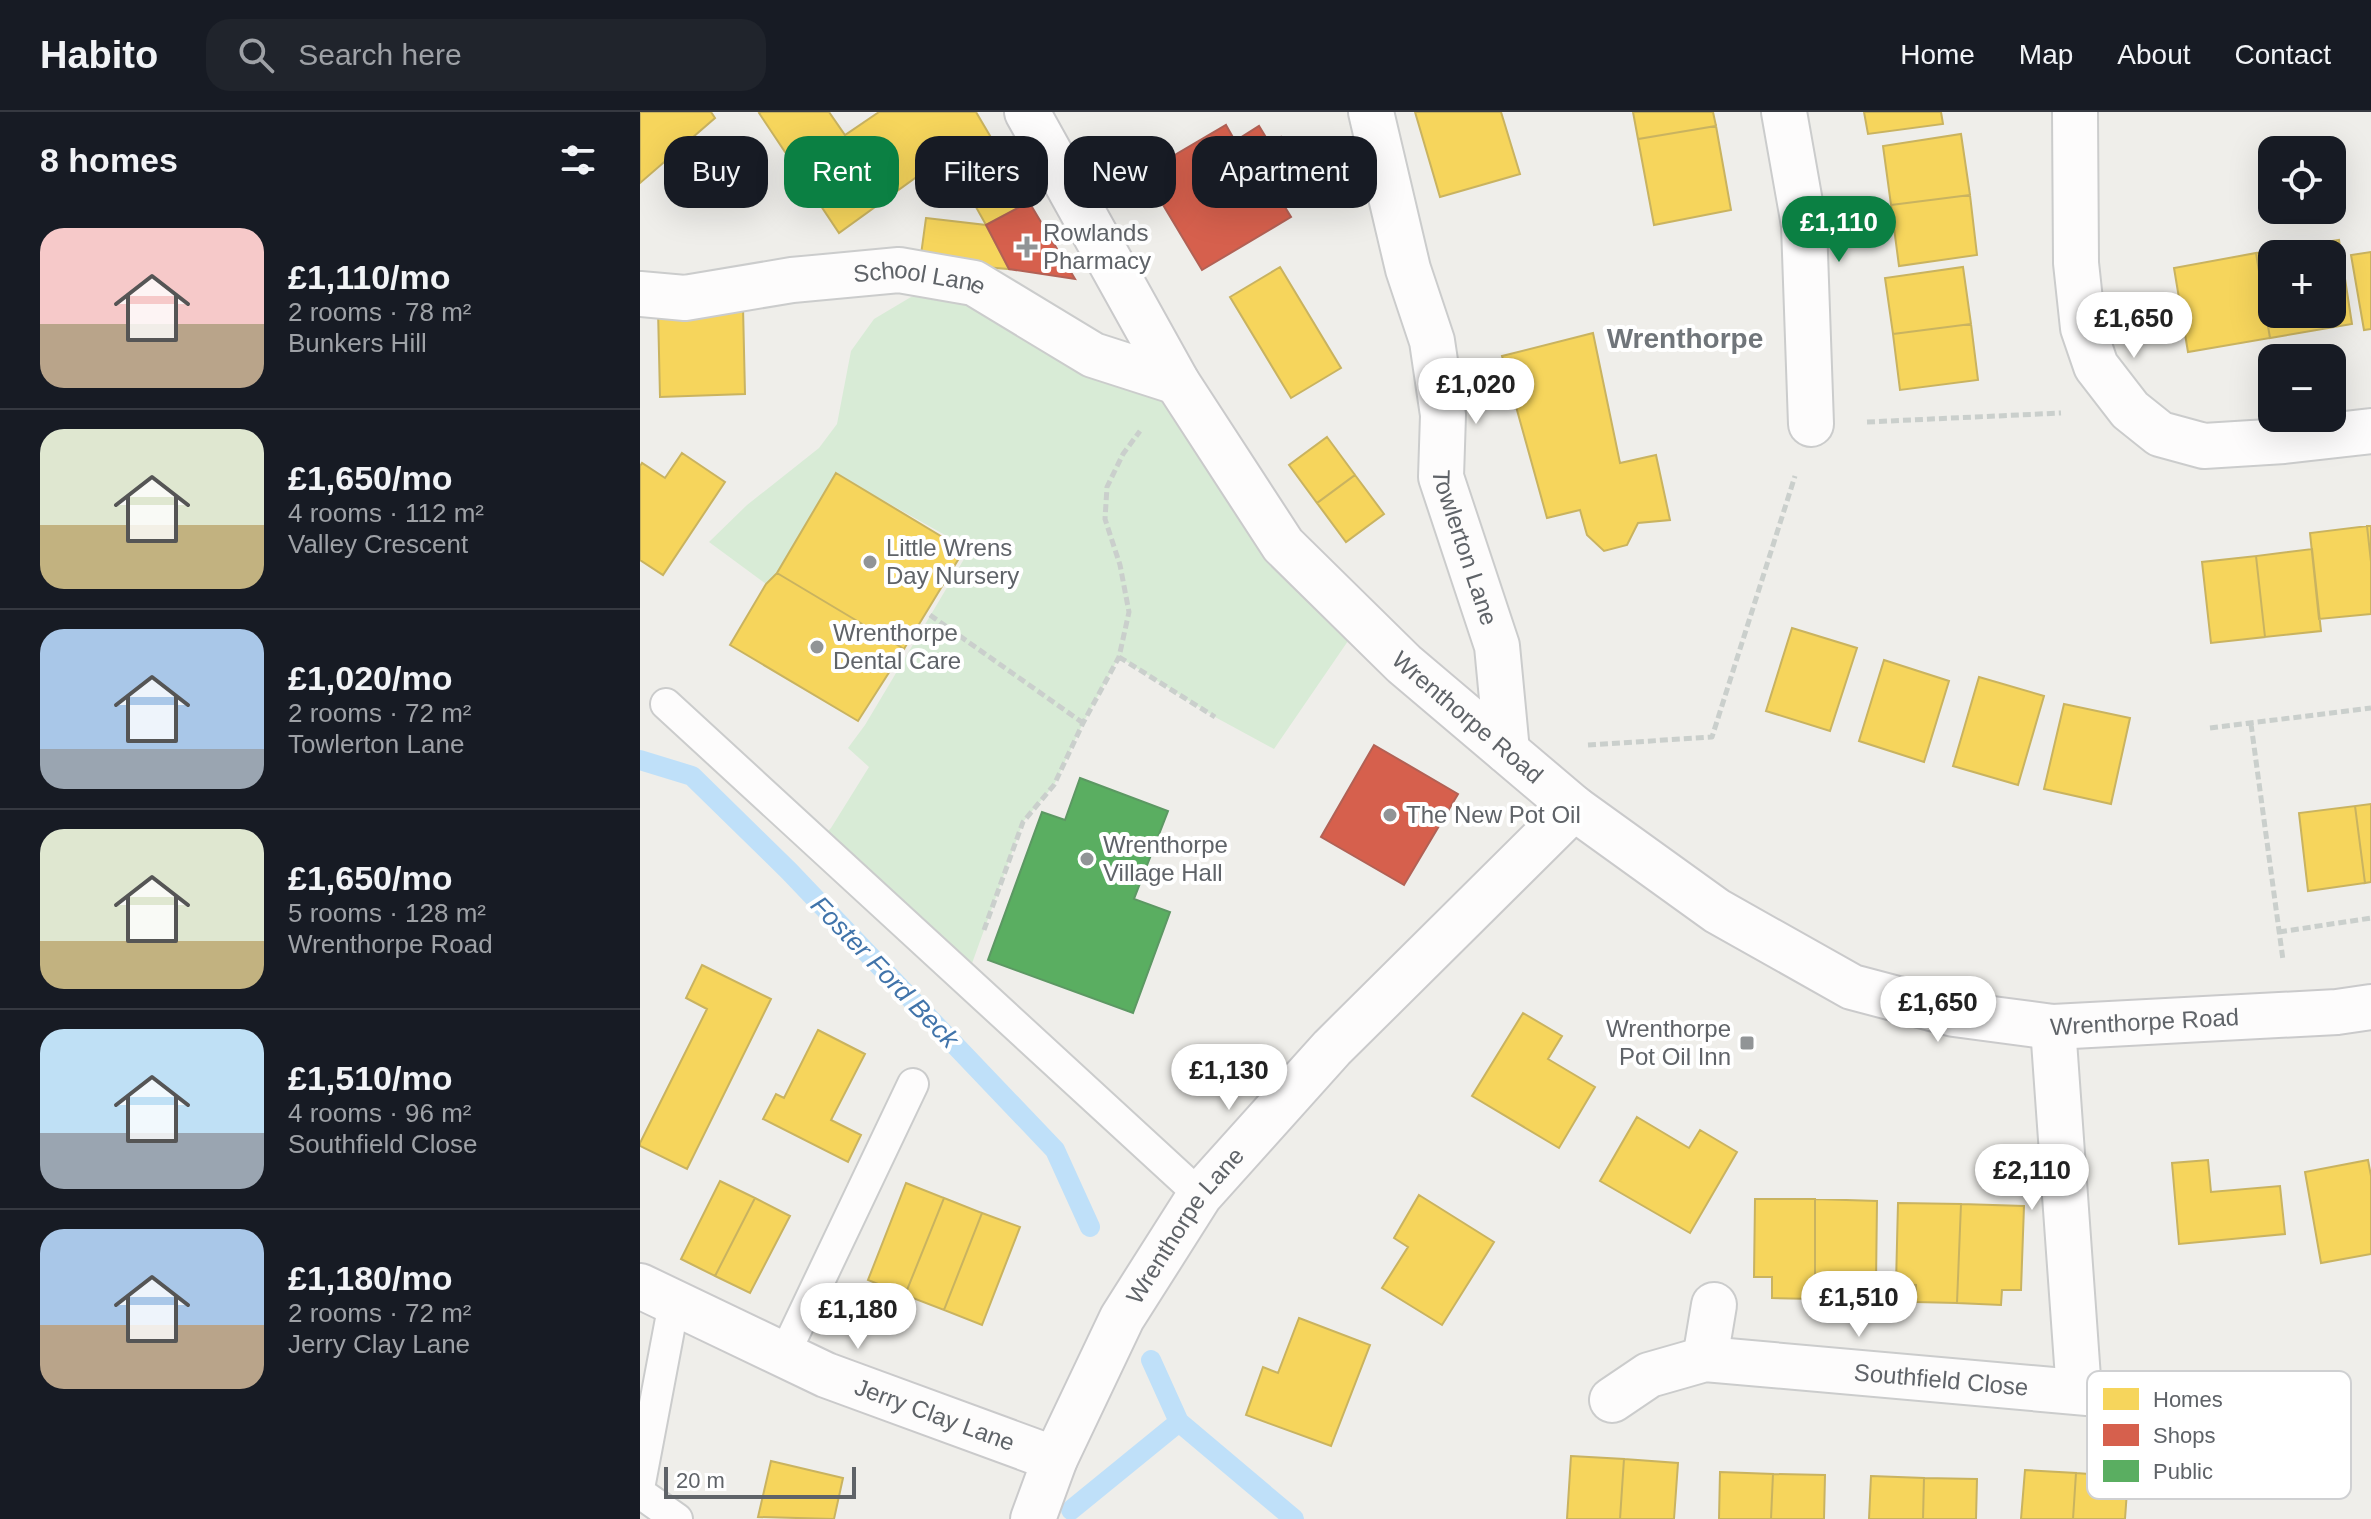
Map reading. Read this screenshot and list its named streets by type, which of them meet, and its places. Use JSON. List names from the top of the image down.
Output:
{
  "streets": {
    "street": [
      "School Lane",
      "Towlerton Lane",
      "Wrenthorpe Road",
      "Wrenthorpe Lane",
      "Southfield Close",
      "Jerry Clay Lane"
    ]
  },
  "crossings": [
    ["School Lane", "Wrenthorpe Road"],
    ["Towlerton Lane", "Wrenthorpe Road"],
    ["Wrenthorpe Road", "Wrenthorpe Lane"],
    ["Wrenthorpe Lane", "Jerry Clay Lane"]
  ],
  "districts": ["Wrenthorpe"],
  "water": ["Foster Ford Beck"],
  "places": {
    "health": ["Rowlands Pharmacy"],
    "other": [
      "Little Wrens Day Nursery",
      "Wrenthorpe Dental Care",
      "The New Pot Oil",
      "Wrenthorpe Village Hall"
    ],
    "transit": ["Wrenthorpe Pot Oil Inn"]
  },
  "legend": ["Homes", "Shops", "Public"],
  "scale_bar": "20 m",
  "page": {
    "header": "Habito",
    "search": "Search here",
    "nav": [
      "Home",
      "Map",
      "About",
      "Contact"
    ],
    "heading": "8 homes",
    "map_buttons": ["+", "−"],
    "chip": [
      "Buy",
      "Rent",
      "Filters",
      "New",
      "Apartment"
    ],
    "price": [
      "£1,110",
      "£1,650",
      "£1,020",
      "£1,650",
      "£1,130",
      "£2,110",
      "£1,510",
      "£1,180"
    ],
    "list": [
      {
        "name": "£1,110/mo",
        "note": "2 rooms · 78 m² · Bunkers Hill"
      },
      {
        "name": "£1,650/mo",
        "note": "4 rooms · 112 m² · Valley Crescent"
      },
      {
        "name": "£1,020/mo",
        "note": "2 rooms · 72 m² · Towlerton Lane"
      },
      {
        "name": "£1,650/mo",
        "note": "5 rooms · 128 m² · Wrenthorpe Road"
      },
      {
        "name": "£1,510/mo",
        "note": "4 rooms · 96 m² · Southfield Close"
      },
      {
        "name": "£1,180/mo",
        "note": "2 rooms · 72 m² · Jerry Clay Lane"
      }
    ],
    "scale": "20 m"
  }
}
